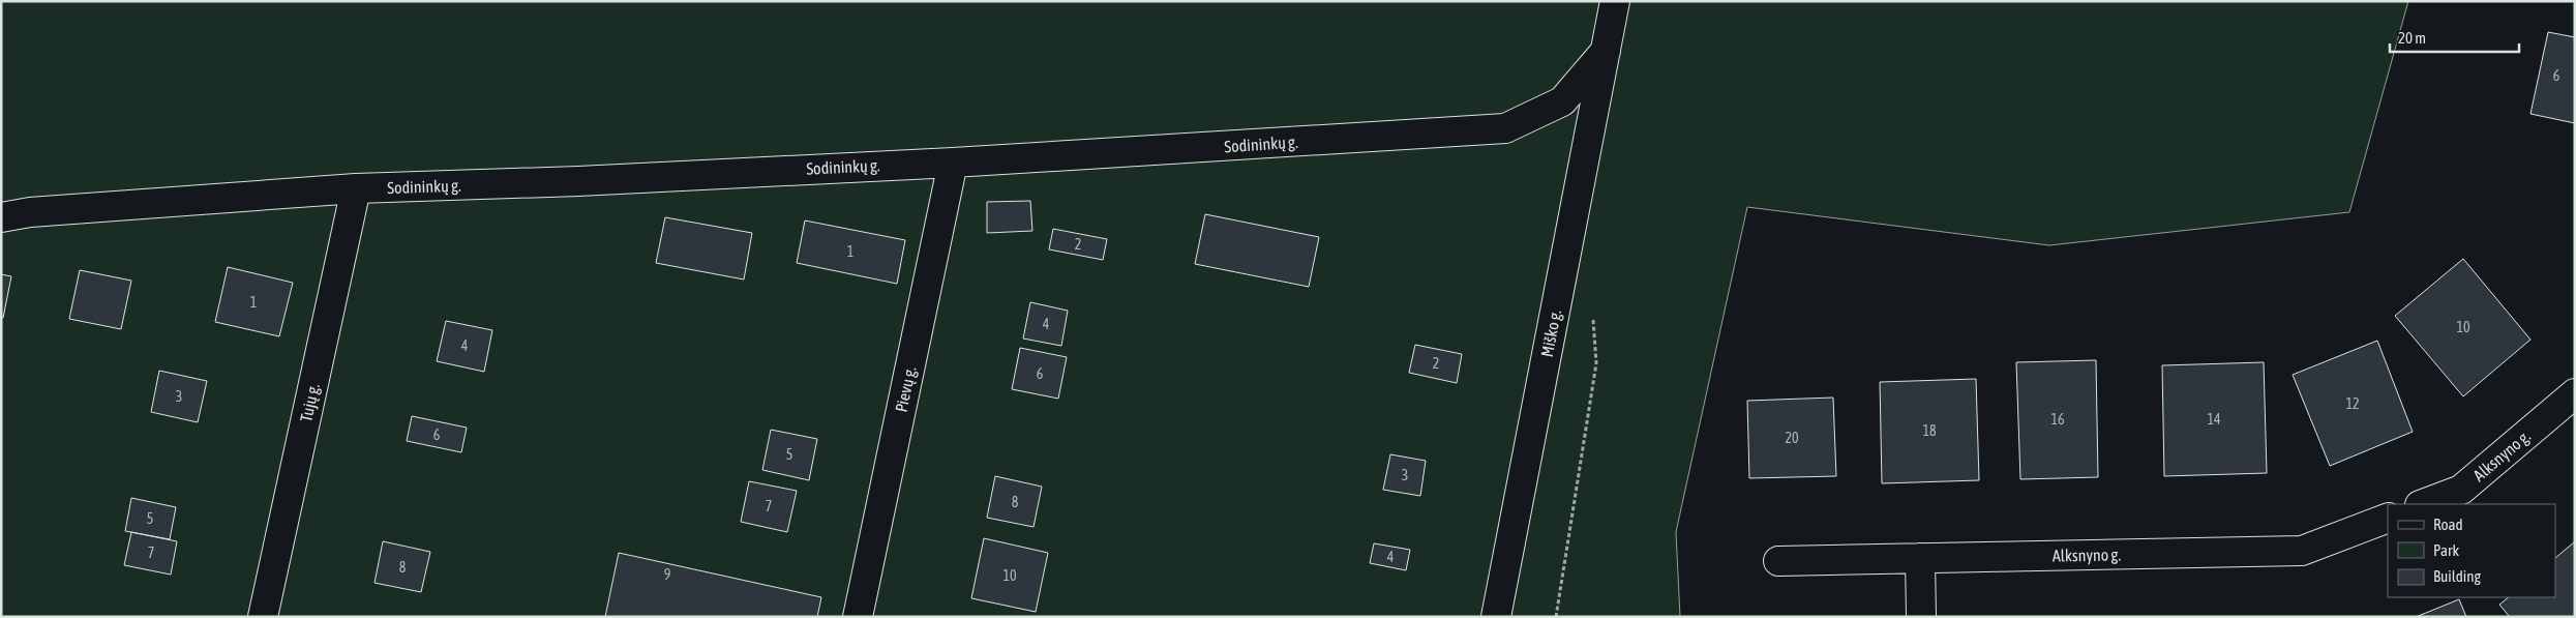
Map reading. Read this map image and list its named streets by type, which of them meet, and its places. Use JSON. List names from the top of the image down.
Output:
{
  "streets": {
    "street": [
      "Sodininkų g.",
      "Miško g.",
      "Pievų g.",
      "Tujų g.",
      "Alksnyno g."
    ]
  },
  "crossings": [
    ["Sodininkų g.", "Miško g."],
    ["Sodininkų g.", "Pievų g."],
    ["Sodininkų g.", "Tujų g."]
  ],
  "house_numbers": [
    "6",
    "2",
    "1",
    "1",
    "4",
    "10",
    "4",
    "2",
    "6",
    "3",
    "12",
    "16",
    "14",
    "18",
    "6",
    "20",
    "5",
    "3",
    "8",
    "7",
    "5",
    "7",
    "4",
    "8",
    "9",
    "10"
  ],
  "legend": ["Road", "Park", "Building"],
  "scale_bar": "20 m"
}
